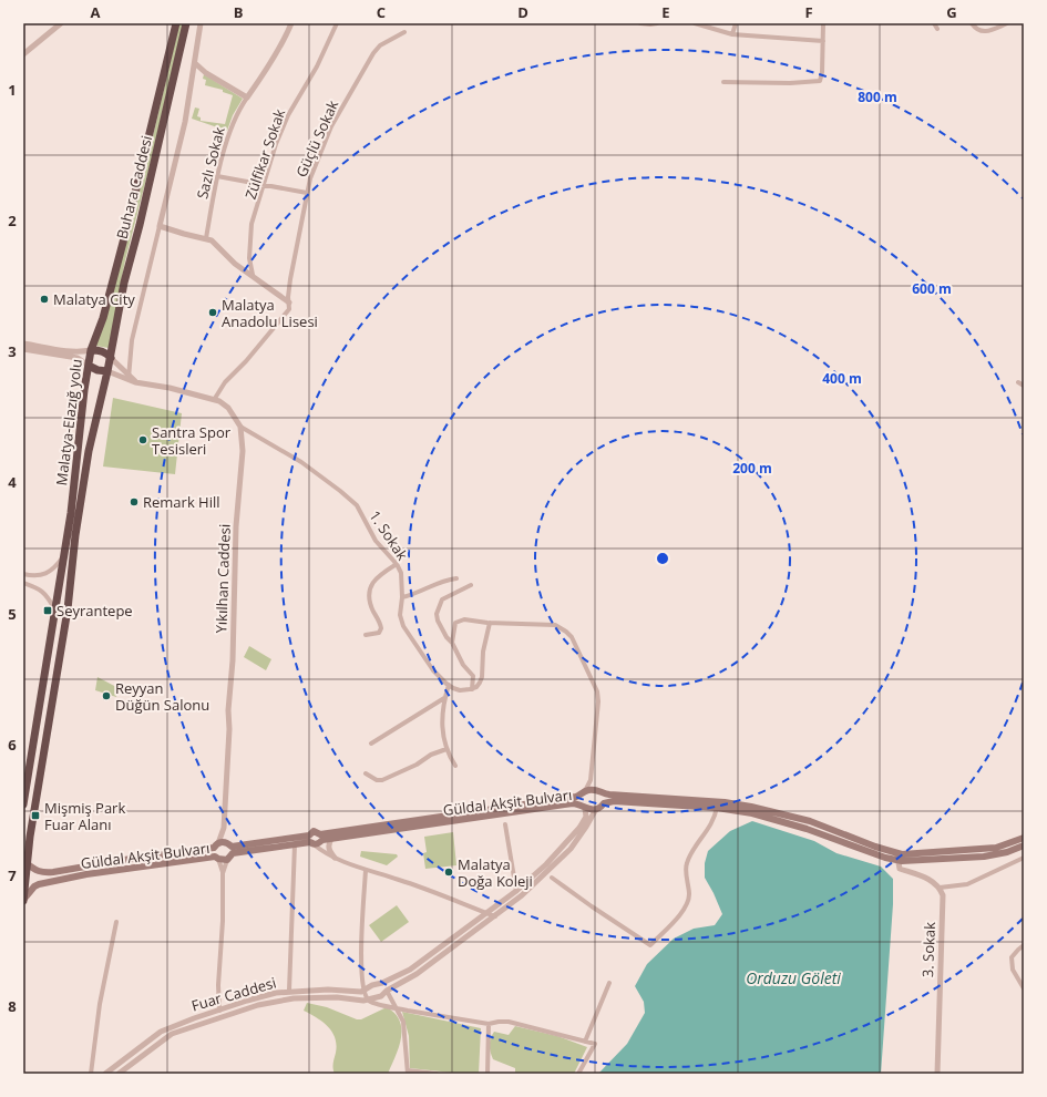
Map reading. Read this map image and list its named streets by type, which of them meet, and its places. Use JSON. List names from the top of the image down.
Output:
{
  "streets": {
    "highway": ["Buhara Caddesi", "Malatya-Elazığ yolu"],
    "main road": ["Güldal Akşit Bulvarı"],
    "street": [
      "Güçlü Sokak",
      "Zülfikar Sokak",
      "Sazlı Sokak",
      "1. Sokak",
      "Yıkılhan Caddesi",
      "3. Sokak",
      "Fuar Caddesi"
    ]
  },
  "crossings": [
    ["Buhara Caddesi", "Güldal Akşit Bulvarı"],
    ["1. Sokak", "Yıkılhan Caddesi"],
    ["Yıkılhan Caddesi", "Güldal Akşit Bulvarı"]
  ],
  "water": ["Orduzu Göleti"],
  "places": {
    "other": [
      "Malatya City",
      "Malatya Anadolu Lisesi",
      "Santra Spor Tesisleri",
      "Remark Hill",
      "Reyyan Düğün Salonu",
      "Malatya Doğa Koleji"
    ],
    "transit": ["Seyrantepe", "Mişmiş Park Fuar Alanı"]
  },
  "grid": {
    "columns": [
      "A",
      "B",
      "C",
      "D",
      "E",
      "F",
      "G"
    ],
    "rows": [
      "1",
      "2",
      "3",
      "4",
      "5",
      "6",
      "7",
      "8"
    ]
  },
  "rings": [
    "800 m",
    "600 m",
    "400 m",
    "200 m"
  ]
}
